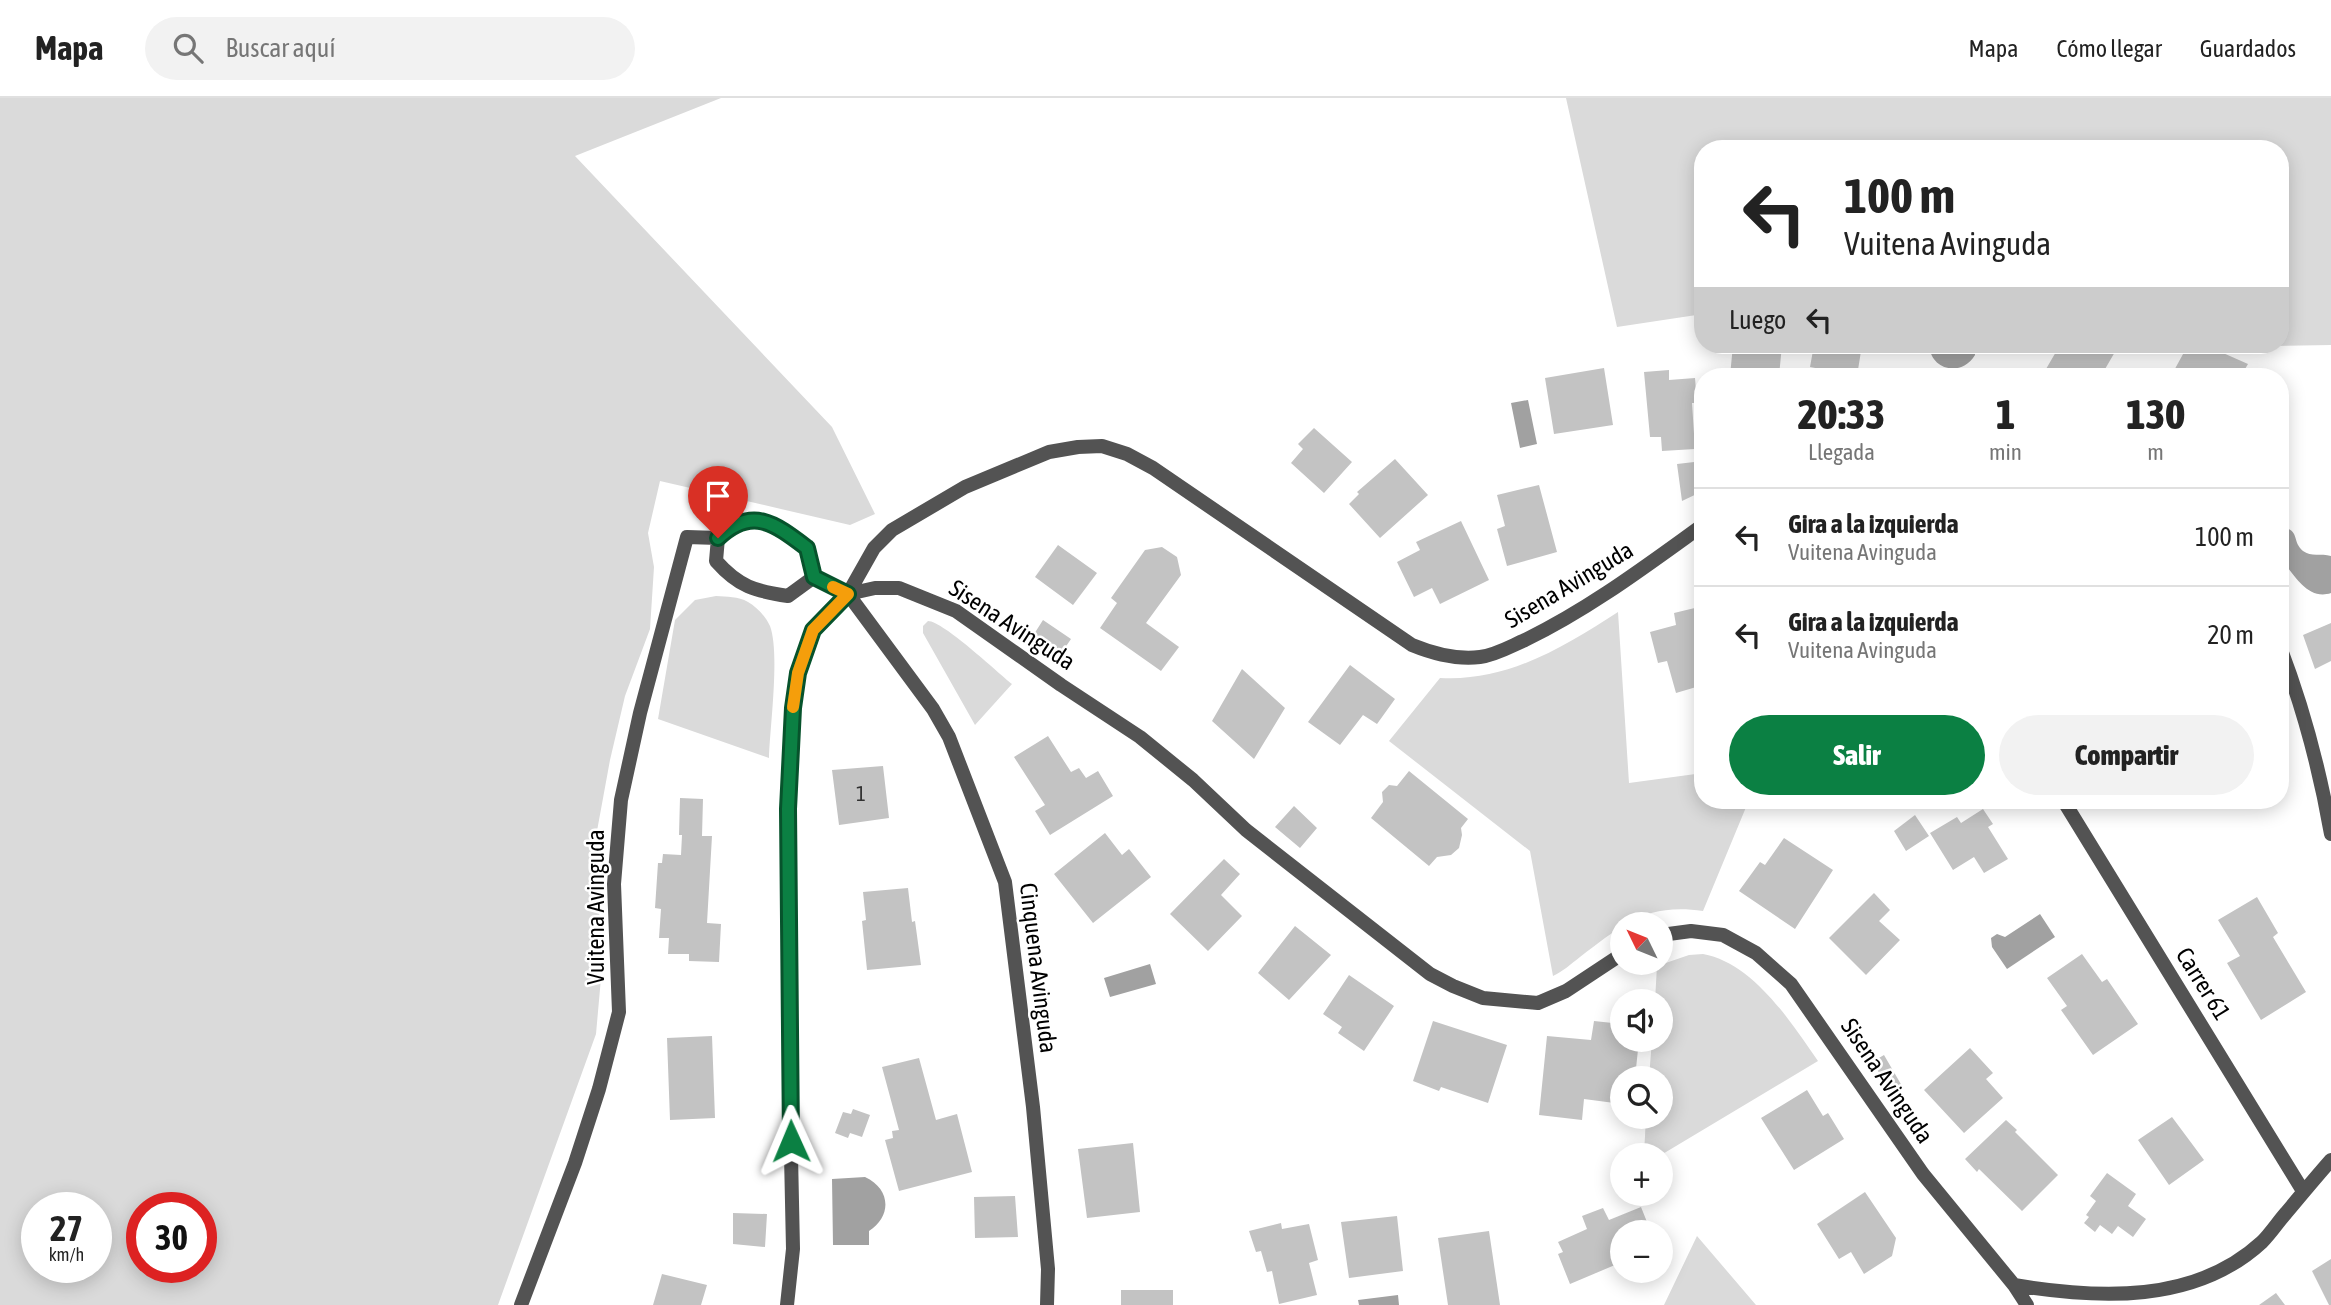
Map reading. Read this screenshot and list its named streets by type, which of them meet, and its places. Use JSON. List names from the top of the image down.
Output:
{
  "streets": {
    "street": [
      "Sisena Avinguda",
      "Vuitena Avinguda",
      "Cinquena Avinguda",
      "Carrer 61"
    ]
  },
  "crossings": [
    ["Sisena Avinguda", "Cinquena Avinguda"]
  ],
  "house_numbers": ["1"],
  "north": "top left",
  "page": {
    "header": "Mapa",
    "search": "Buscar aquí",
    "nav": ["Mapa", "Cómo llegar", "Guardados"],
    "turn": ["100 m", "Vuitena Avinguda"],
    "then": "Luego",
    "eta": [
      "20:33",
      "Llegada",
      "1",
      "min",
      "130",
      "m"
    ],
    "list": [
      {
        "name": "Gira a la izquierda",
        "note": "Vuitena Avinguda",
        "value": "100 m"
      },
      {
        "name": "Gira a la izquierda",
        "note": "Vuitena Avinguda",
        "value": "20 m"
      }
    ],
    "buttons": ["Salir", "Compartir"],
    "map_buttons": ["+", "−"],
    "speed": "27 km/h",
    "limit": "30"
  }
}
